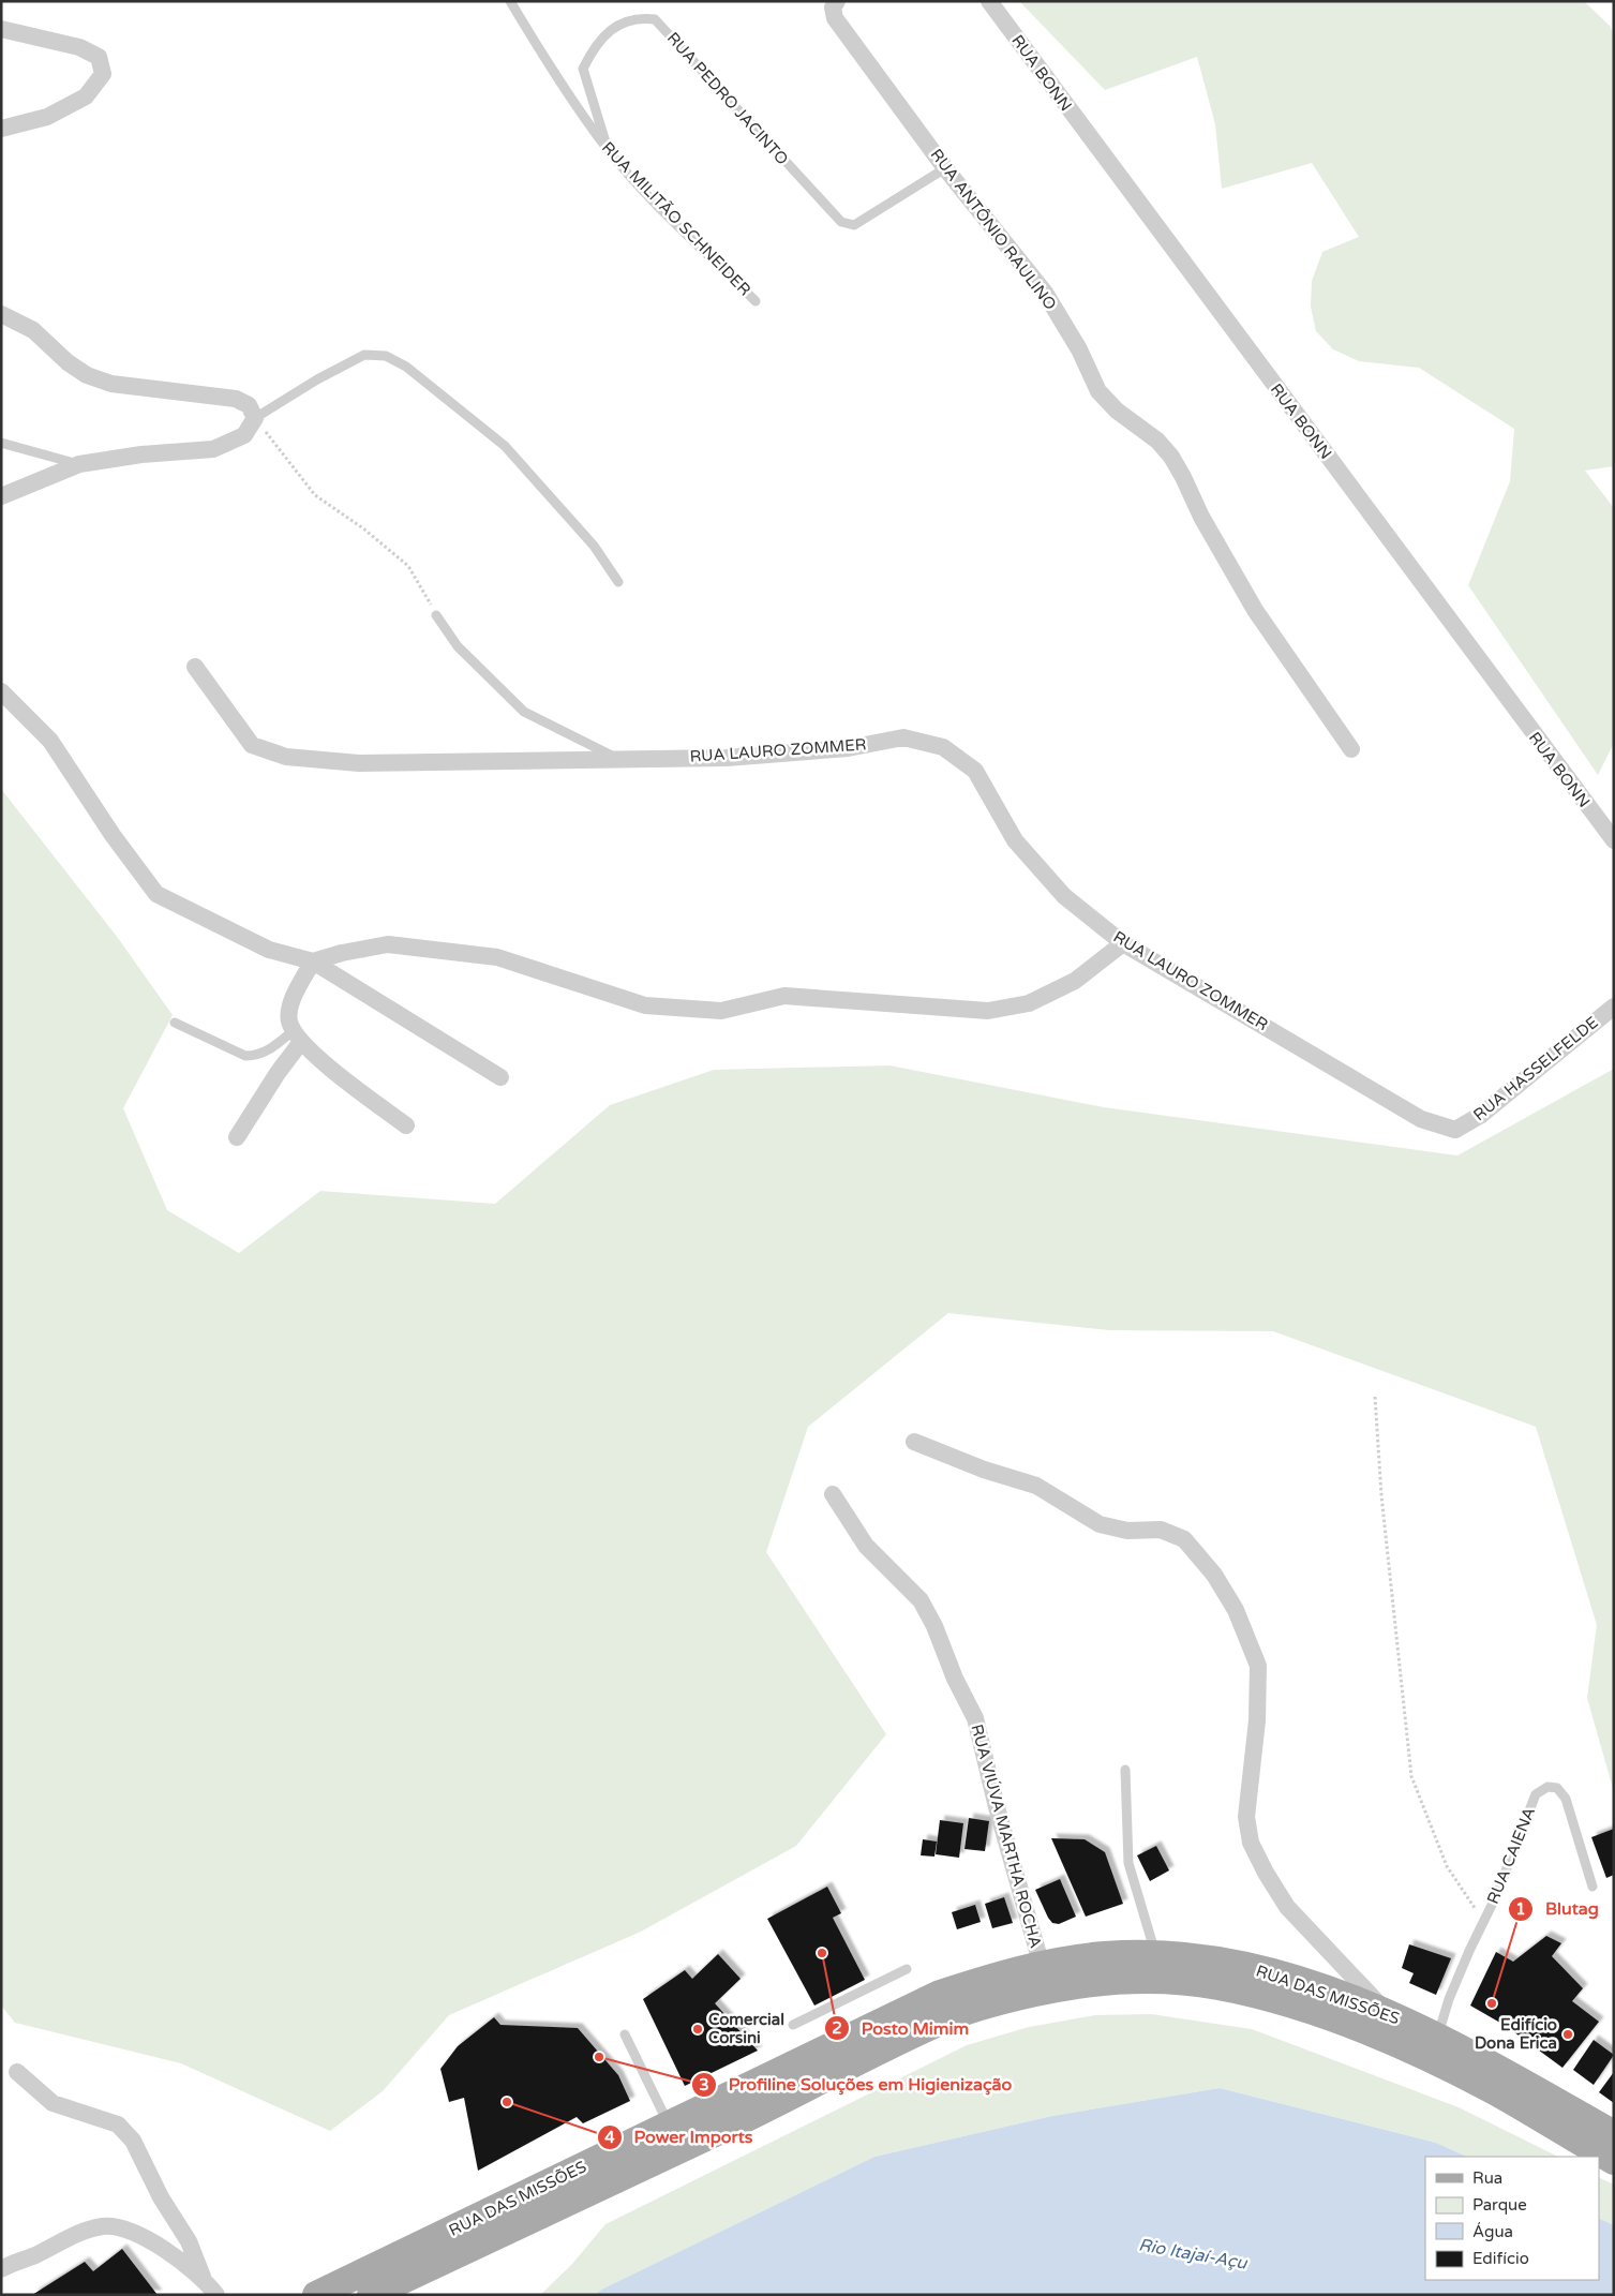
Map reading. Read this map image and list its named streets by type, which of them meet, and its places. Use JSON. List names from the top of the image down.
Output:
{
  "streets": {
    "main road": ["RUA DAS MISSÕES"],
    "street": [
      "RUA BONN",
      "RUA ANTÔNIO RAULINO",
      "RUA LAURO ZOMMER",
      "RUA HASSELFELDE",
      "RUA VIÚVA MARTHA ROCHA"
    ],
    "lane": ["RUA PEDRO JACINTO", "RUA MILITÃO SCHNEIDER", "RUA CAIENA"]
  },
  "crossings": [
    ["RUA PEDRO JACINTO", "RUA MILITÃO SCHNEIDER"],
    ["RUA PEDRO JACINTO", "RUA ANTÔNIO RAULINO"],
    ["RUA LAURO ZOMMER", "RUA HASSELFELDE"],
    ["RUA VIÚVA MARTHA ROCHA", "RUA DAS MISSÕES"],
    ["RUA CAIENA", "RUA DAS MISSÕES"]
  ],
  "water": ["Rio Itajaí-Açu"],
  "places": [
    "Posto Mimim",
    "Blutag",
    "Comercial Corsini",
    "Edifício Dona Erica",
    "Profiline Soluções em Higienização",
    "Power Imports"
  ],
  "legend": [
    "Rua",
    "Parque",
    "Água",
    "Edifício"
  ]
}
